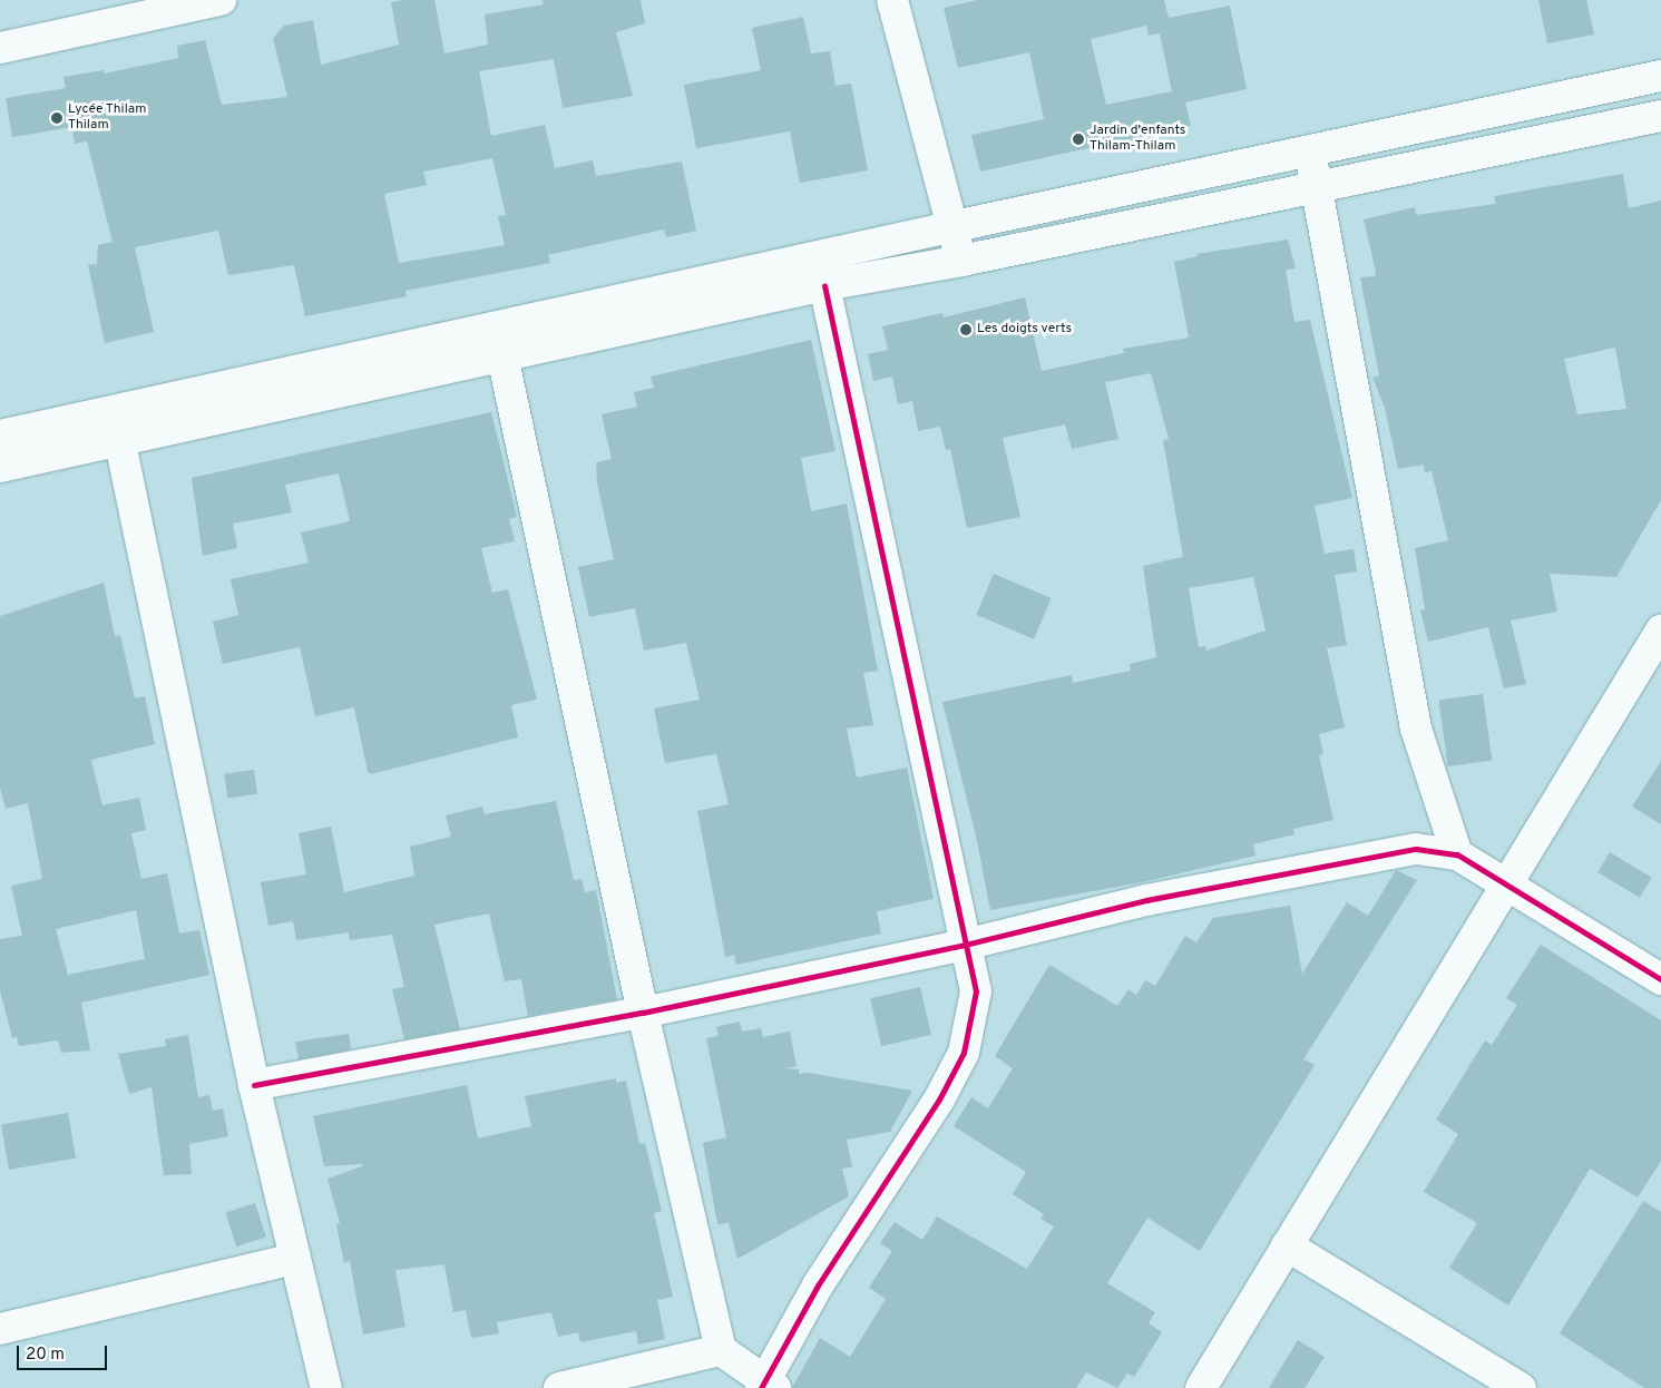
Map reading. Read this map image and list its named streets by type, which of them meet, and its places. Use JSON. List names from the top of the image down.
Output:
{
  "places": ["Lycée Thilam Thilam", "Jardin d'enfants Thilam-Thilam", "Les doigts verts"],
  "scale_bar": "20 m"
}
